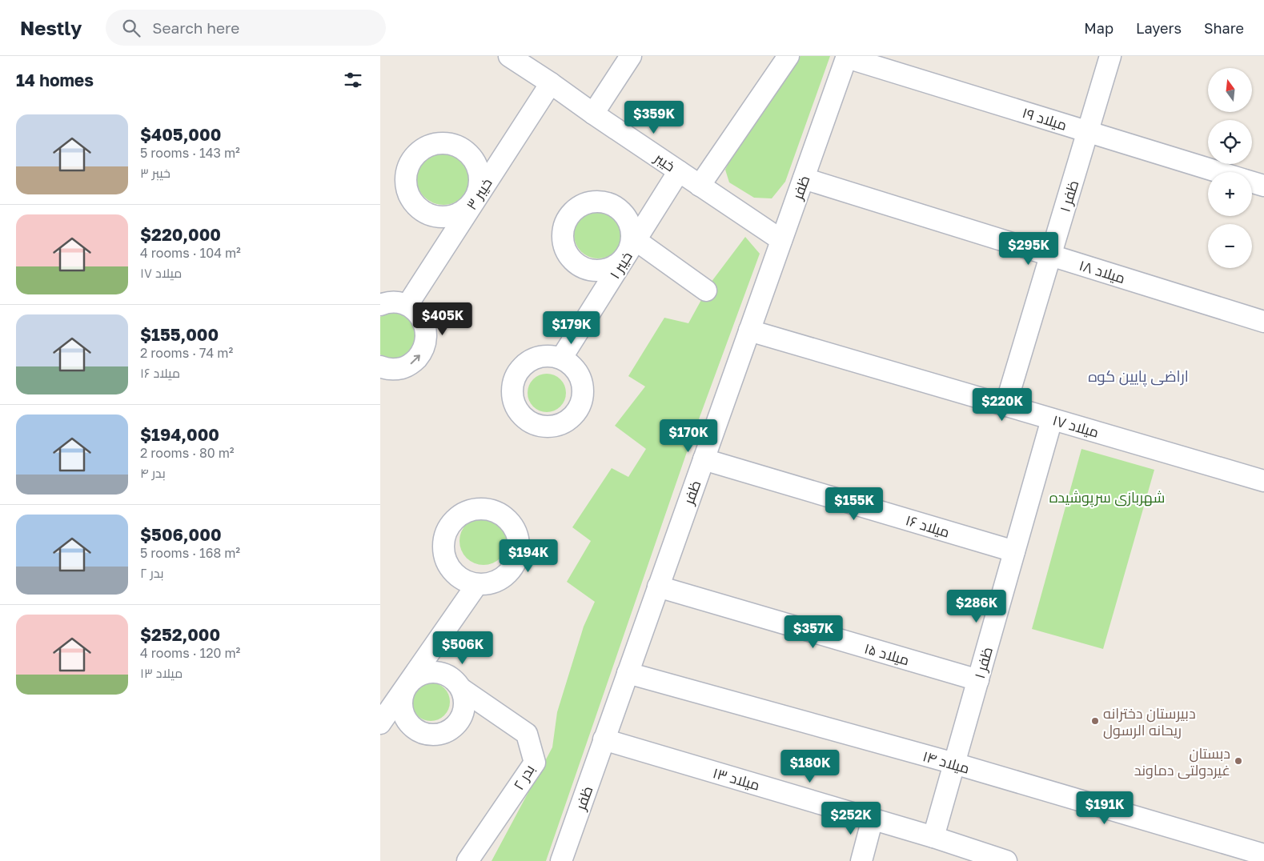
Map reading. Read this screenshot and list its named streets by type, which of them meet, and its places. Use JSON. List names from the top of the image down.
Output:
{
  "streets": {
    "street": [
      "میلاد ۱۹",
      "خیبر",
      "ظفر",
      "خیبر ۳",
      "ظفر ۱",
      "خیبر ۱",
      "میلاد ۱۸",
      "میلاد ۱۷",
      "میلاد ۱۶",
      "میلاد ۱۵",
      "میلاد ۱۴",
      "بدر ۲",
      "میلاد ۱۳"
    ]
  },
  "crossings": [
    ["میلاد ۱۹", "ظفر"],
    ["میلاد ۱۹", "ظفر ۱"],
    ["خیبر", "ظفر"],
    ["خیبر", "خیبر ۳"],
    ["خیبر", "خیبر ۱"],
    ["ظفر", "میلاد ۱۸"],
    ["ظفر", "میلاد ۱۷"],
    ["ظفر", "میلاد ۱۶"],
    ["ظفر", "میلاد ۱۵"],
    ["ظفر", "میلاد ۱۴"],
    ["ظفر", "میلاد ۱۳"],
    ["ظفر ۱", "میلاد ۱۸"],
    ["ظفر ۱", "میلاد ۱۷"],
    ["ظفر ۱", "میلاد ۱۶"],
    ["ظفر ۱", "میلاد ۱۵"],
    ["ظفر ۱", "میلاد ۱۴"],
    ["ظفر ۱", "میلاد ۱۳"]
  ],
  "districts": ["اراضی پایین کوه"],
  "parks": ["شهربازی سرپوشیده"],
  "places": ["دبیرستان دخترانه ریحانه الرسول", "دبستان غیردولتی دماوند"],
  "north": "top",
  "page": {
    "header": "Nestly",
    "search": "Search here",
    "nav": ["Map", "Layers", "Share"],
    "heading": "14 homes",
    "map_buttons": ["+", "−"],
    "price": [
      "$359K",
      "$295K",
      "$405K",
      "$179K",
      "$220K",
      "$170K",
      "$155K",
      "$194K",
      "$286K",
      "$357K",
      "$506K",
      "$180K",
      "$191K",
      "$252K"
    ],
    "list": [
      {
        "name": "$405,000",
        "note": "5 rooms · 143 m² · خیبر ۳"
      },
      {
        "name": "$220,000",
        "note": "4 rooms · 104 m² · میلاد ۱۷"
      },
      {
        "name": "$155,000",
        "note": "2 rooms · 74 m² · میلاد ۱۶"
      },
      {
        "name": "$194,000",
        "note": "2 rooms · 80 m² · بدر ۴"
      },
      {
        "name": "$506,000",
        "note": "5 rooms · 168 m² · بدر ۲"
      },
      {
        "name": "$252,000",
        "note": "4 rooms · 120 m² · میلاد ۱۳"
      }
    ]
  }
}
